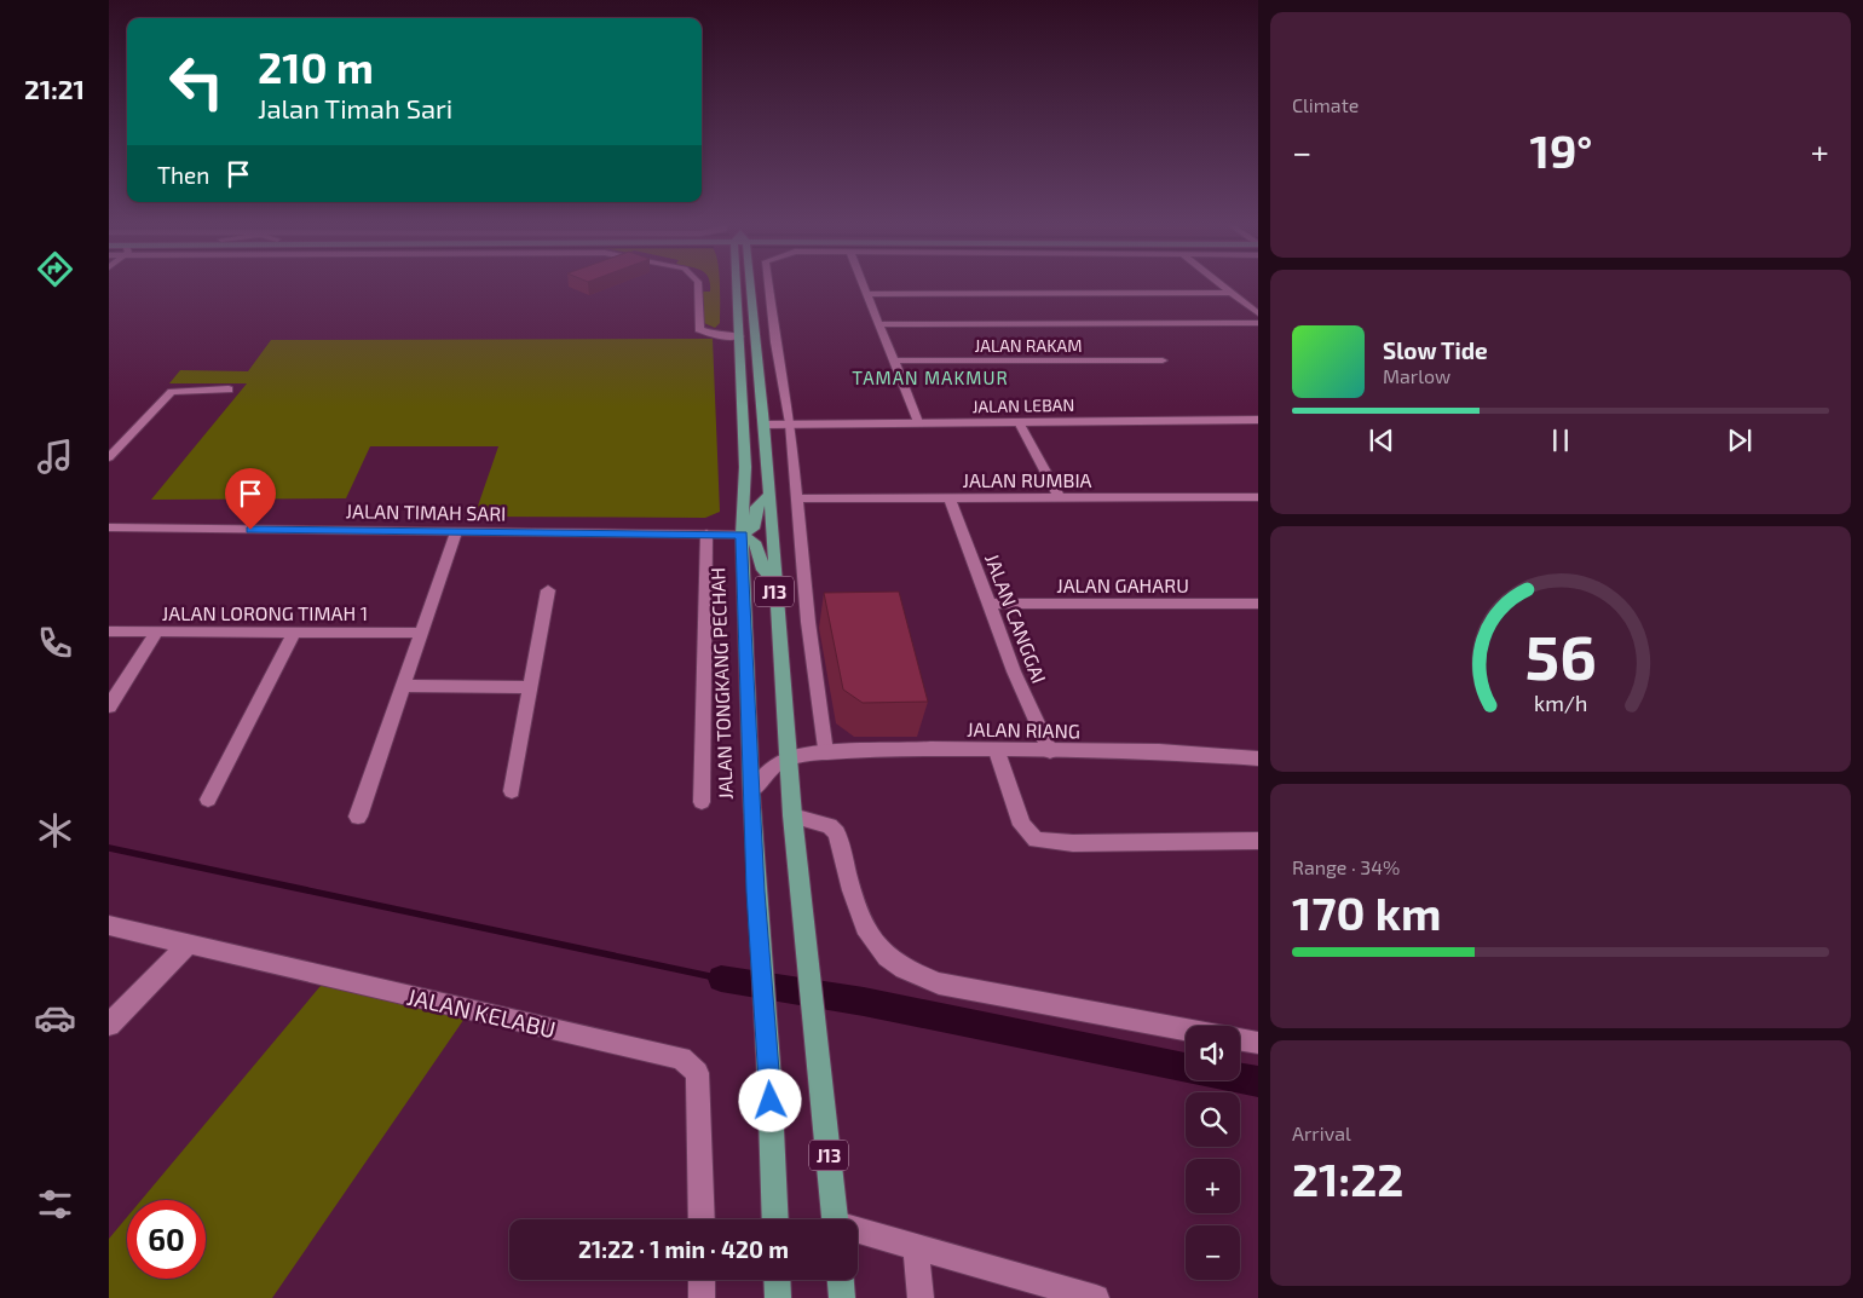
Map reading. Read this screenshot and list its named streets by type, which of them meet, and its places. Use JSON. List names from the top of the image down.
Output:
{
  "streets": {
    "main road": ["J13", "JALAN TONGKANG PECHAH"],
    "street": [
      "JALAN RAKAM",
      "JALAN LEBAN",
      "JALAN RUMBIA",
      "JALAN TIMAH SARI",
      "JALAN GAHARU",
      "JALAN LORONG TIMAH 1",
      "JALAN CANGGAI",
      "JALAN RIANG",
      "JALAN KELABU"
    ]
  },
  "crossings": [
    ["JALAN LEBAN", "J13"],
    ["JALAN RUMBIA", "JALAN CANGGAI"],
    ["JALAN TIMAH SARI", "JALAN TONGKANG PECHAH"],
    ["JALAN GAHARU", "JALAN CANGGAI"],
    ["J13", "JALAN RIANG"],
    ["JALAN CANGGAI", "JALAN RIANG"]
  ],
  "districts": ["TAMAN MAKMUR"],
  "page": {
    "tabs": "21:21",
    "tile": [
      "Climate",
      ["Range · 34%", "170 km"],
      ["Arrival", "21:22"]
    ],
    "turn": ["210 m", "Jalan Timah Sari"],
    "heat": ["−", "19°", "+"],
    "then": "Then",
    "song": ["Slow Tide", "Marlow"],
    "map_buttons": ["+", "−"],
    "limit": "60",
    "trip": "21:22 · 1 min · 420 m",
    "gauge": ["56", "km/h"]
  }
}
